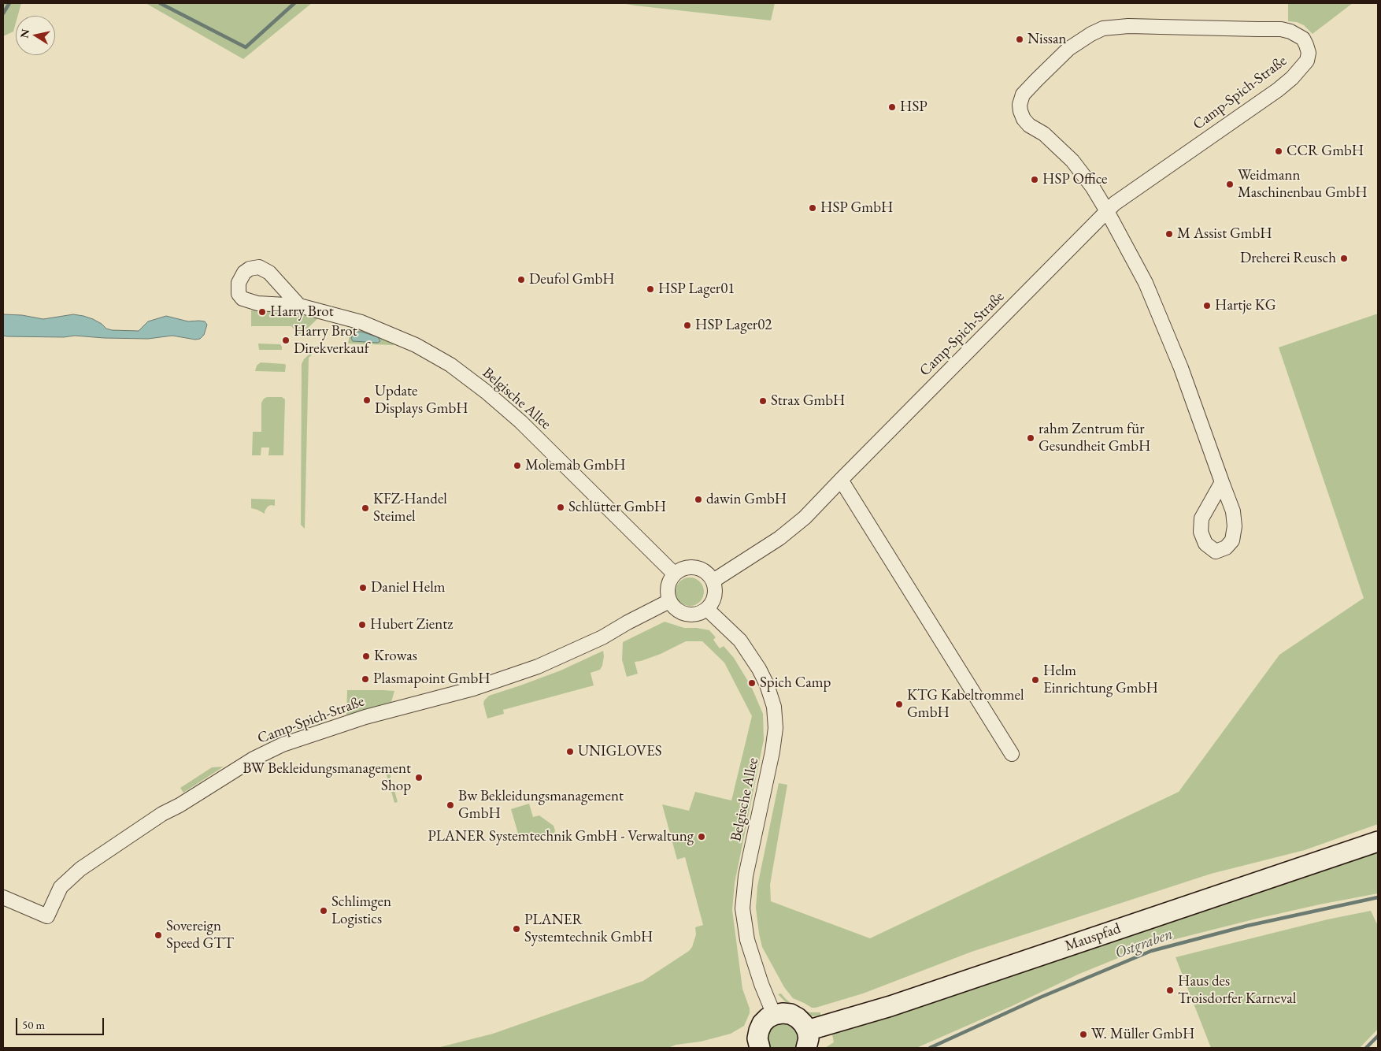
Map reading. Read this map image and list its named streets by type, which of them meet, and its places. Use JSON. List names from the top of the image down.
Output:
{
  "streets": {
    "street": ["Camp-Spich-Straße", "Belgische Allee", "Mauspfad"]
  },
  "crossings": [
    ["Camp-Spich-Straße", "Belgische Allee"]
  ],
  "water": ["Ostgraben"],
  "places": [
    "Nissan",
    "HSP",
    "CCR GmbH",
    "HSP Office",
    "Weidmann Maschinenbau GmbH",
    "HSP GmbH",
    "M Assist GmbH",
    "Dreherei Reusch",
    "Deufol GmbH",
    "HSP Lager01",
    "Hartje KG",
    "Harry Brot",
    "HSP Lager02",
    "Harry Brot Direkverkauf",
    "Update Displays GmbH",
    "Strax GmbH",
    "rahm Zentrum für Gesundheit GmbH",
    "Molemab GmbH",
    "dawin GmbH",
    "Schlütter GmbH",
    "KFZ-Handel Steimel",
    "Daniel Helm",
    "Hubert Zientz",
    "Krowas",
    "Plasmapoint GmbH",
    "Helm Einrichtung GmbH",
    "Spich Camp",
    "KTG Kabeltrommel GmbH",
    "UNIGLOVES",
    "BW Bekleidungsmanagement Shop",
    "Bw Bekleidungsmanagement GmbH",
    "PLANER Systemtechnik GmbH - Verwaltung",
    "Schlimgen Logistics",
    "PLANER Systemtechnik GmbH",
    "Sovereign Speed GTT",
    "Haus des Troisdorfer Karneval",
    "W. Müller GmbH"
  ],
  "scale_bar": "50 m",
  "north": "left"
}
